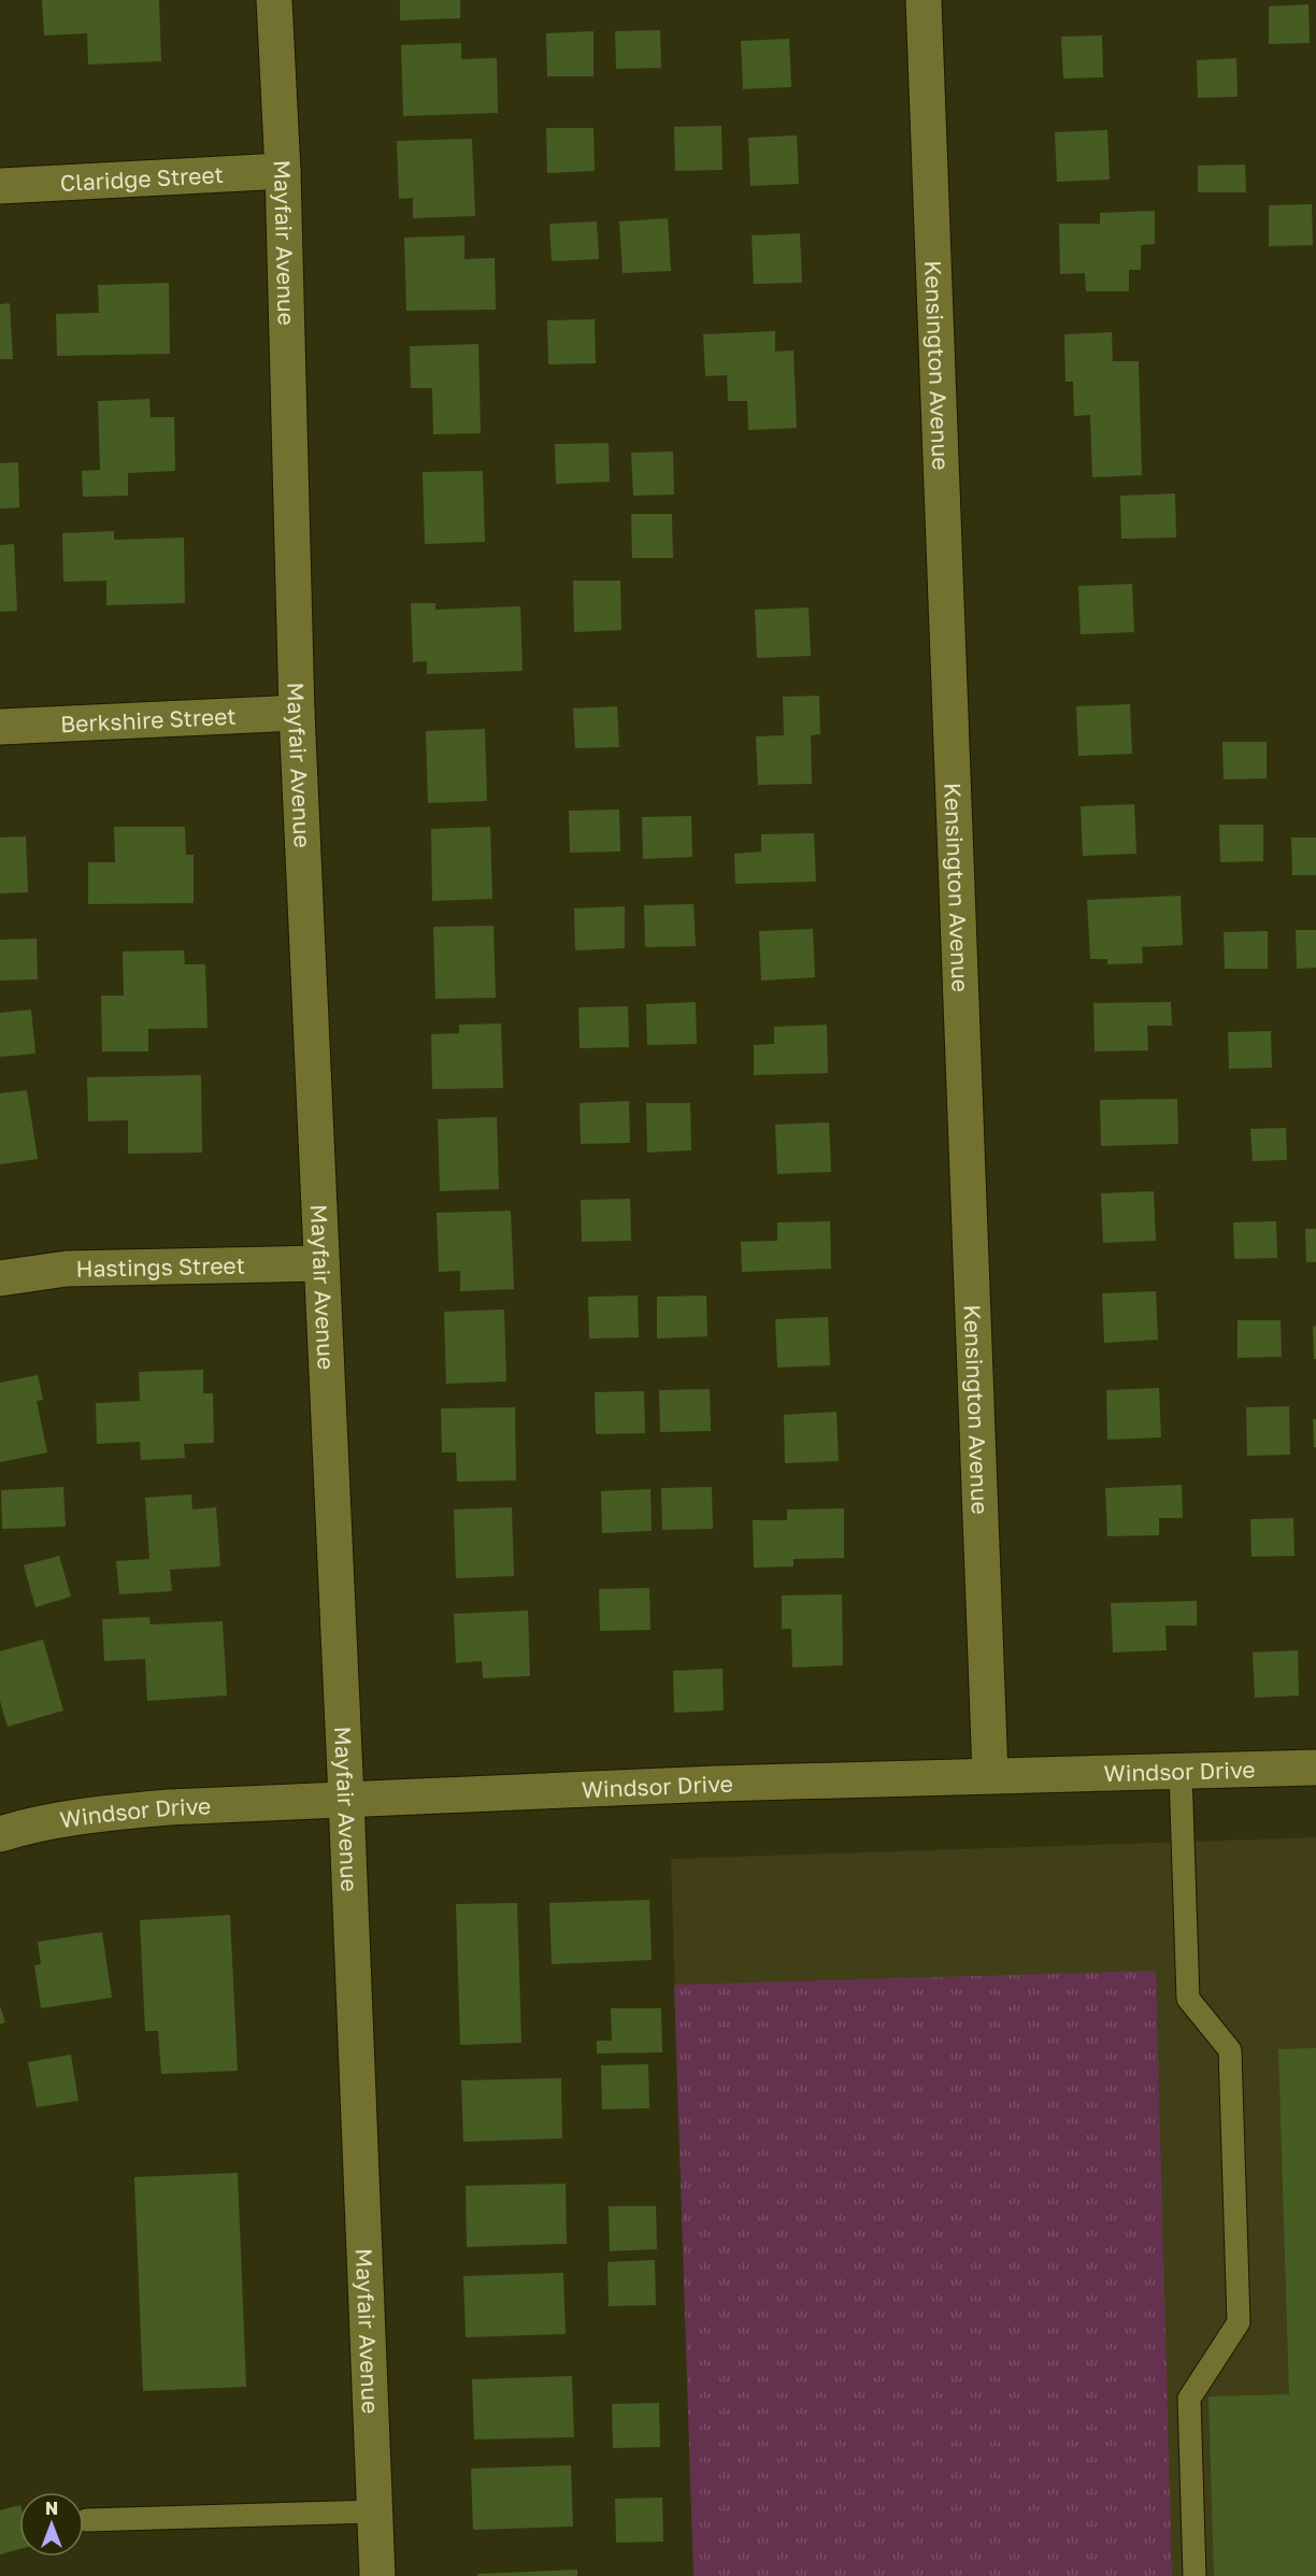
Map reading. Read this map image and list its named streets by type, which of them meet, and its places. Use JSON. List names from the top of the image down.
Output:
{
  "streets": {
    "street": [
      "Claridge Street",
      "Mayfair Avenue",
      "Kensington Avenue",
      "Berkshire Street",
      "Hastings Street",
      "Windsor Drive"
    ]
  },
  "crossings": [
    ["Claridge Street", "Mayfair Avenue"],
    ["Mayfair Avenue", "Berkshire Street"],
    ["Mayfair Avenue", "Hastings Street"],
    ["Mayfair Avenue", "Windsor Drive"],
    ["Kensington Avenue", "Windsor Drive"]
  ],
  "north": "top"
}
